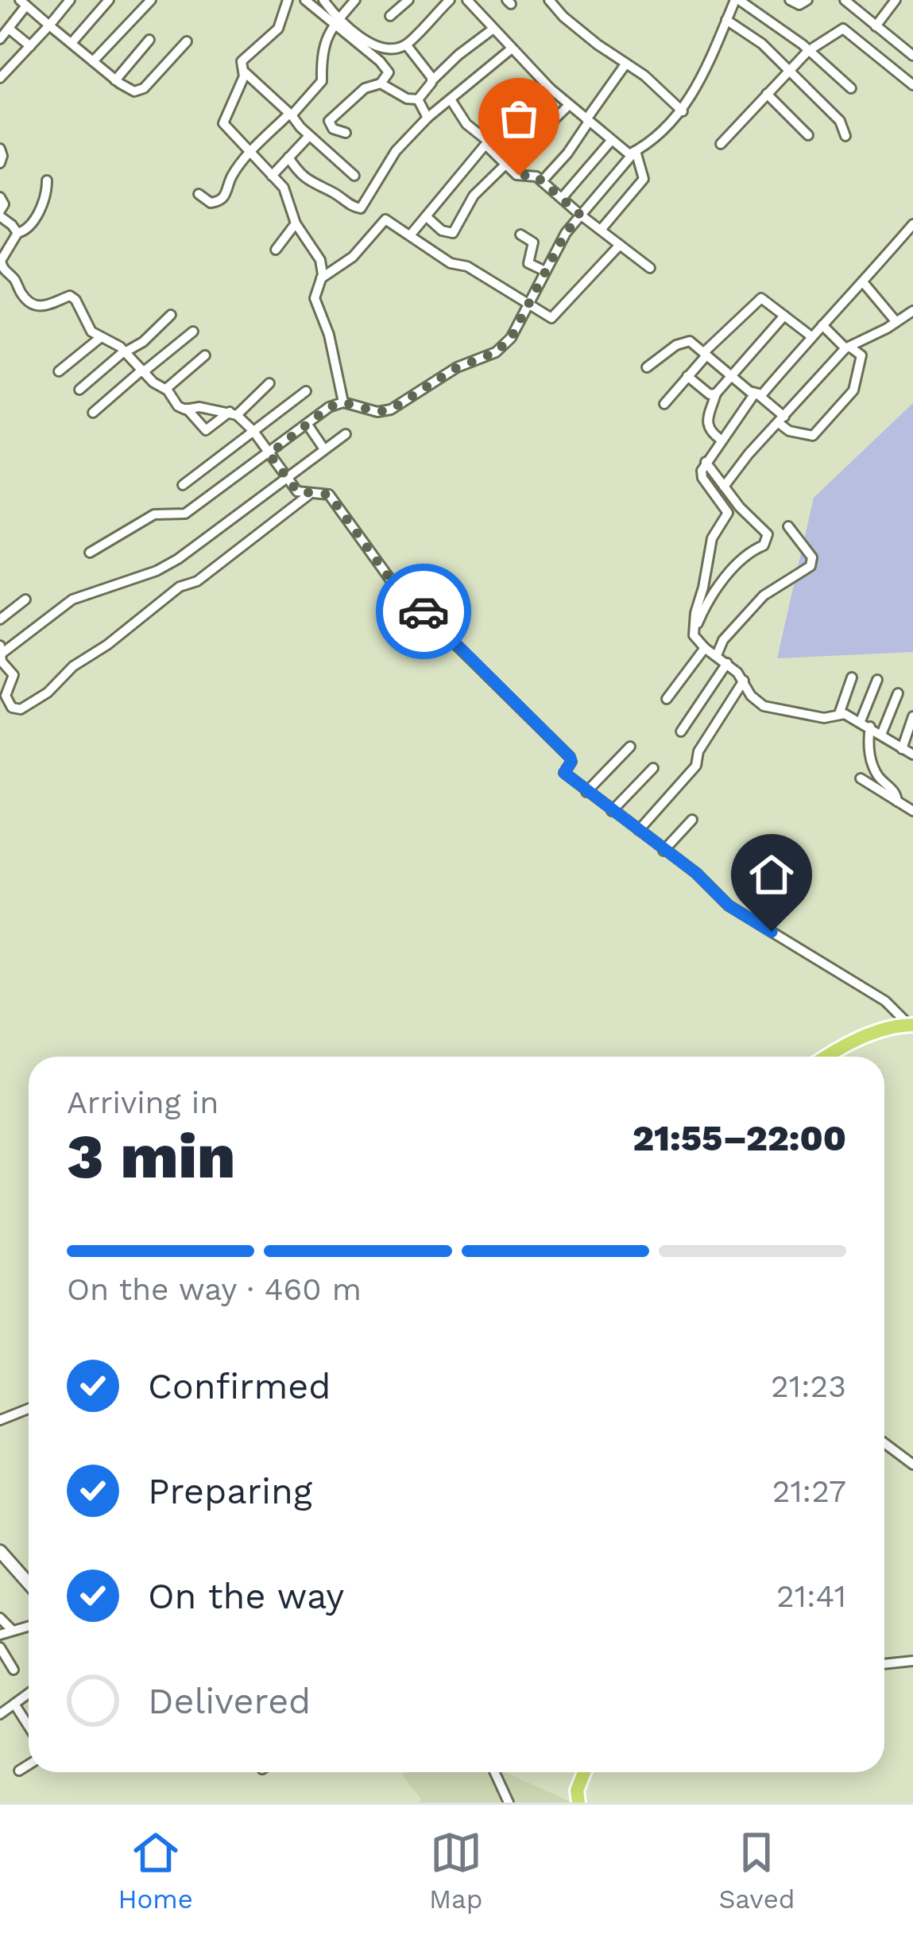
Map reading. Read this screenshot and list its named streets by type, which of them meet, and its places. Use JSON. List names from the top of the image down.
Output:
{
  "page": {
    "heading": ["3 min", "Arriving in", "21:55–22:00"],
    "bar": "On the way · 460 m",
    "list": [
      ["Confirmed", "21:23"],
      ["Preparing", "21:27"],
      ["On the way", "21:41"],
      "Delivered"
    ],
    "tabs": ["Home", "Map", "Saved"]
  }
}
